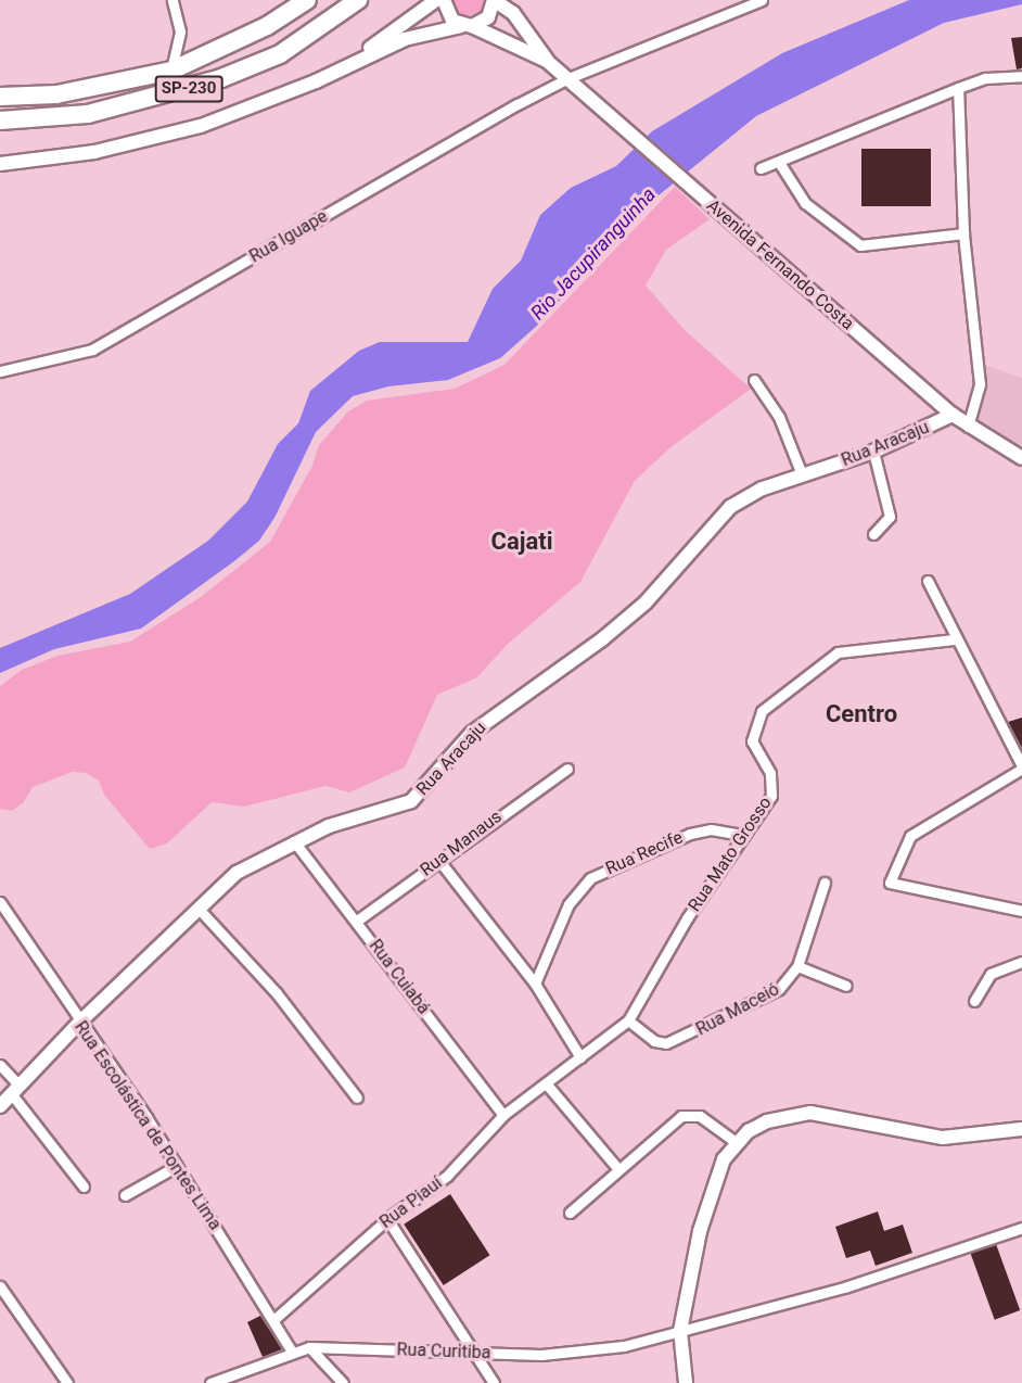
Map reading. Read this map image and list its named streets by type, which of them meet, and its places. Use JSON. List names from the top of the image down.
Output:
{
  "streets": {
    "highway": ["SP-230"],
    "street": [
      "Rua Iguape",
      "Avenida Fernando Costa",
      "Rua Aracaju",
      "Rua Manaus",
      "Rua Recife",
      "Rua Mato Grosso",
      "Rua Cuiabá",
      "Rua Maceió",
      "Rua Escolástica de Pontes Lima",
      "Rua Piauí",
      "Rua Curitiba"
    ]
  },
  "crossings": [
    ["Rua Iguape", "Avenida Fernando Costa"],
    ["Avenida Fernando Costa", "Rua Aracaju"],
    ["Rua Aracaju", "Rua Cuiabá"],
    ["Rua Aracaju", "Rua Escolástica de Pontes Lima"],
    ["Rua Manaus", "Rua Cuiabá"],
    ["Rua Recife", "Rua Mato Grosso"],
    ["Rua Mato Grosso", "Rua Maceió"],
    ["Rua Mato Grosso", "Rua Piauí"],
    ["Rua Cuiabá", "Rua Piauí"],
    ["Rua Escolástica de Pontes Lima", "Rua Piauí"],
    ["Rua Escolástica de Pontes Lima", "Rua Curitiba"]
  ],
  "districts": ["Cajati", "Centro"],
  "water": ["Rio Jacupiranguinha"]
}
